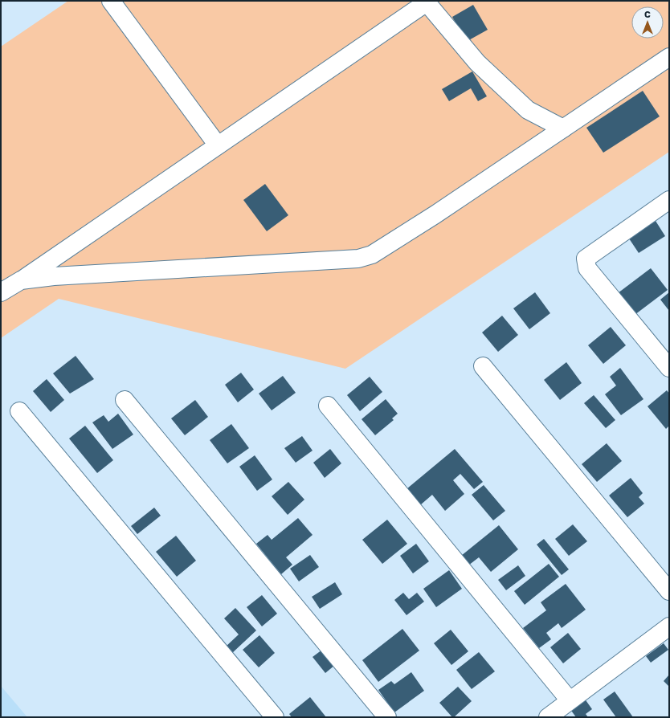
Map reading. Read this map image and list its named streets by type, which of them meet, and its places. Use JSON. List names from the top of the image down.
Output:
{
  "north": "top"
}
